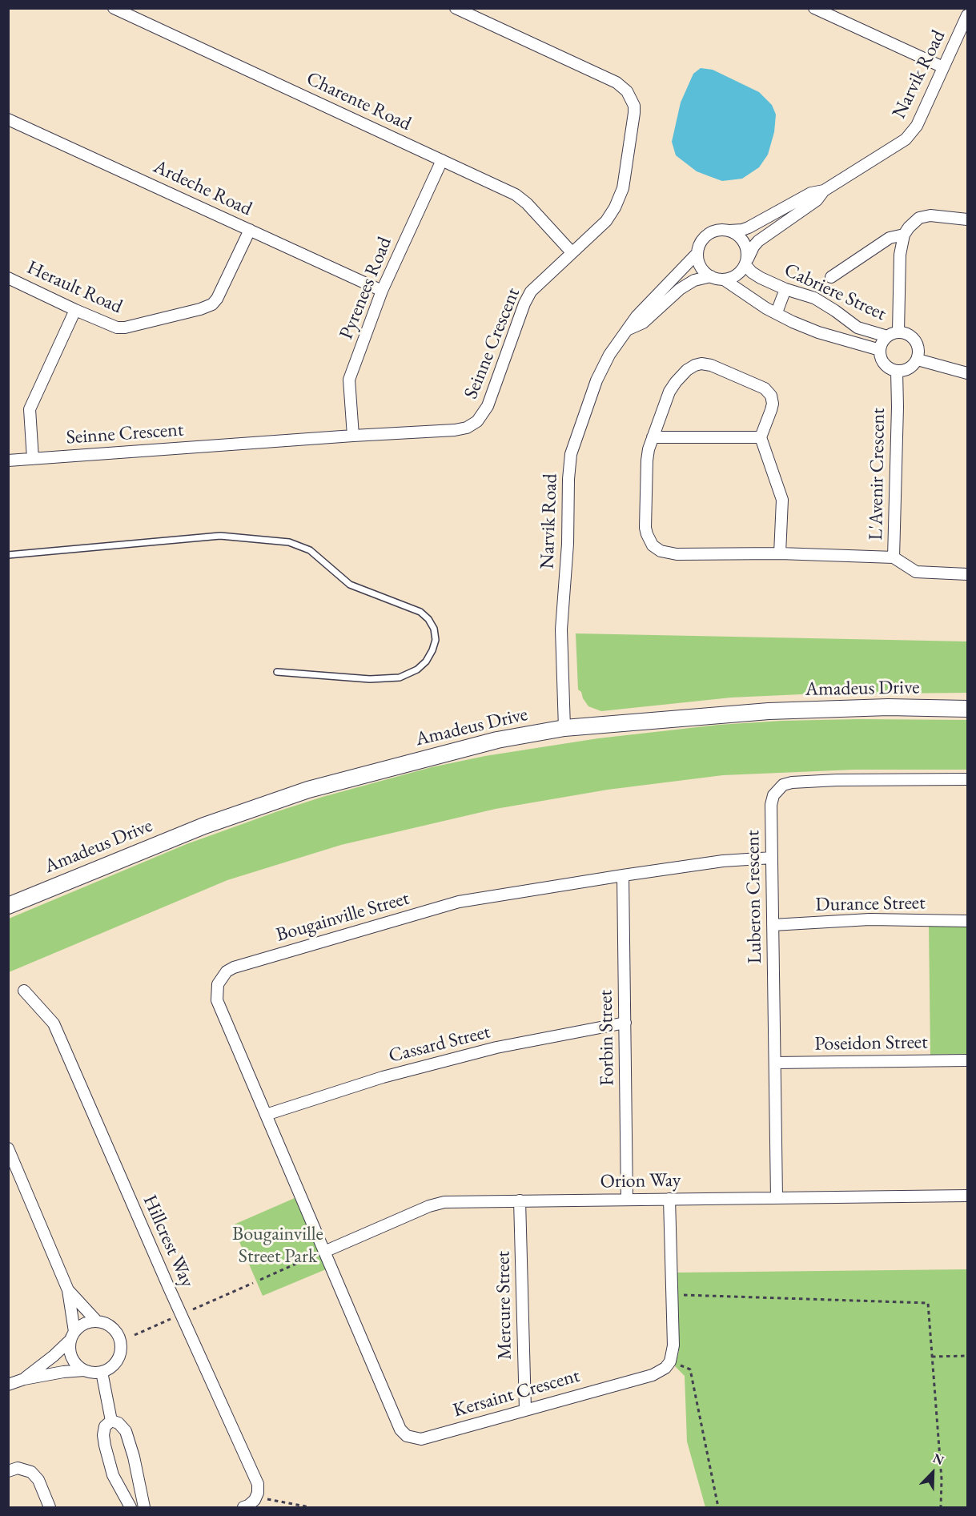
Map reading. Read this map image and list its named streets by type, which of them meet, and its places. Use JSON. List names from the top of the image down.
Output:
{
  "streets": {
    "street": [
      "Narvik Road",
      "Charente Road",
      "Ardeche Road",
      "Herault Road",
      "Pyrenees Road",
      "Cabriere Street",
      "Seinne Crescent",
      "L'Avenir Crescent",
      "Amadeus Drive",
      "Luberon Crescent",
      "Durance Street",
      "Bougainville Street",
      "Forbin Street",
      "Poseidon Street",
      "Cassard Street",
      "Orion Way",
      "Hillcrest Way",
      "Mercure Street",
      "Kersaint Crescent"
    ]
  },
  "crossings": [
    ["Narvik Road", "Cabriere Street"],
    ["Narvik Road", "Amadeus Drive"],
    ["Charente Road", "Pyrenees Road"],
    ["Charente Road", "Seinne Crescent"],
    ["Ardeche Road", "Herault Road"],
    ["Ardeche Road", "Pyrenees Road"],
    ["Pyrenees Road", "Seinne Crescent"],
    ["Cabriere Street", "L'Avenir Crescent"],
    ["Luberon Crescent", "Durance Street"],
    ["Luberon Crescent", "Bougainville Street"],
    ["Luberon Crescent", "Poseidon Street"],
    ["Luberon Crescent", "Orion Way"],
    ["Bougainville Street", "Forbin Street"],
    ["Bougainville Street", "Cassard Street"],
    ["Bougainville Street", "Orion Way"],
    ["Bougainville Street", "Kersaint Crescent"],
    ["Forbin Street", "Cassard Street"],
    ["Forbin Street", "Orion Way"],
    ["Orion Way", "Mercure Street"],
    ["Orion Way", "Kersaint Crescent"],
    ["Mercure Street", "Kersaint Crescent"]
  ],
  "parks": ["Bougainville Street Park"],
  "north": "top right"
}
